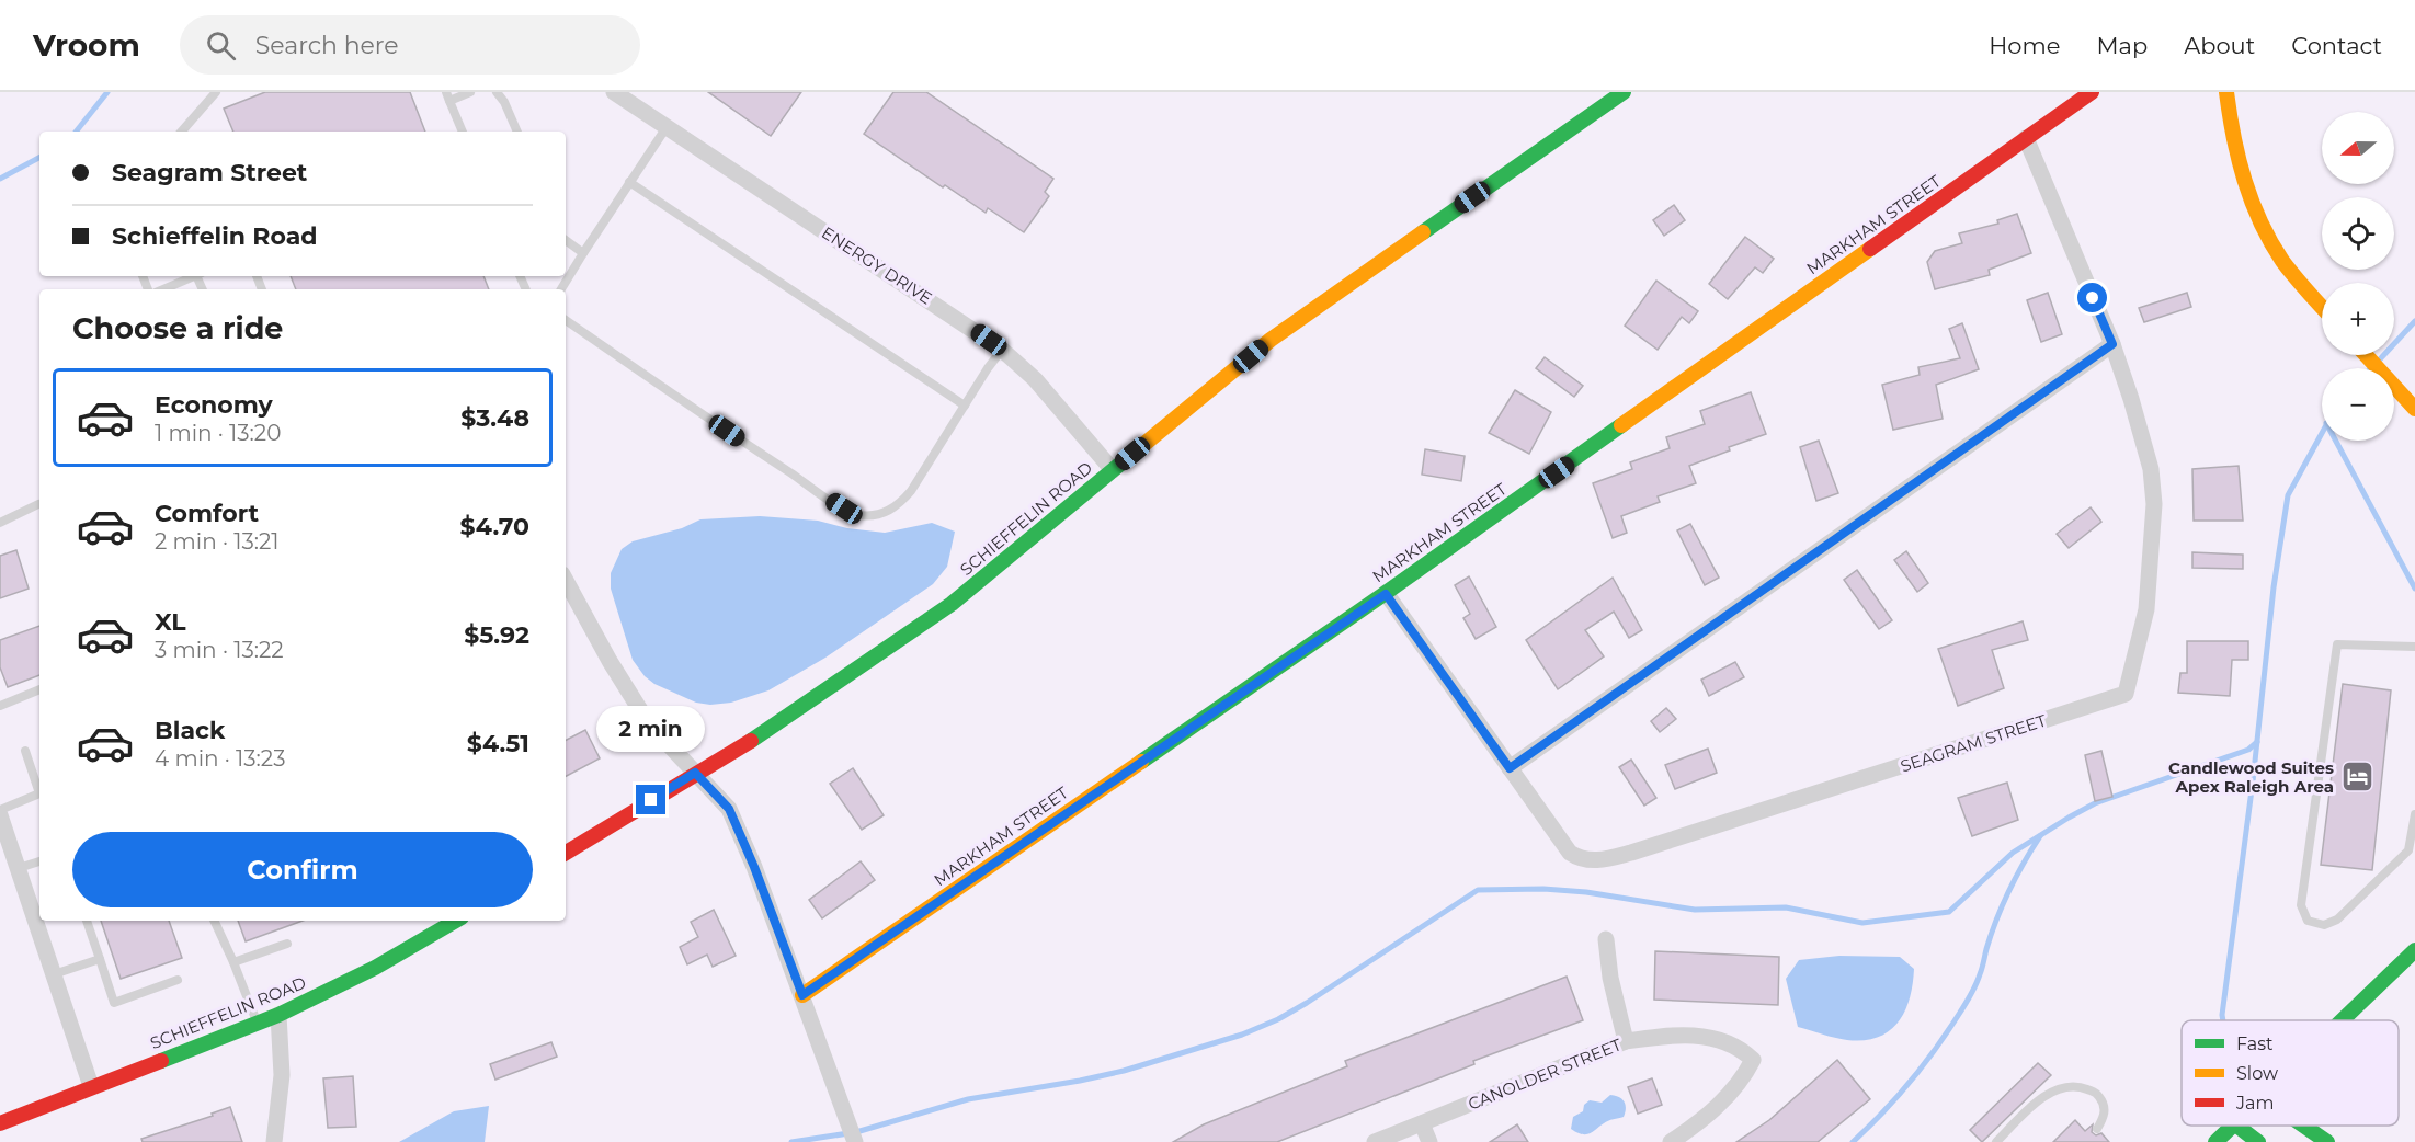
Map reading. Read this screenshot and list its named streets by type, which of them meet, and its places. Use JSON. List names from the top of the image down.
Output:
{
  "streets": {
    "street": [
      "MARKHAM STREET",
      "ENERGY DRIVE",
      "SCHIEFFELIN ROAD",
      "SEAGRAM STREET",
      "CANOLDER STREET"
    ]
  },
  "crossings": [
    ["MARKHAM STREET", "SEAGRAM STREET"],
    ["ENERGY DRIVE", "SCHIEFFELIN ROAD"]
  ],
  "places": {
    "hotel": ["Candlewood Suites Apex Raleigh Area"]
  },
  "legend": ["Fast", "Slow", "Jam"],
  "north": "left",
  "page": {
    "header": "Vroom",
    "search": "Search here",
    "nav": [
      "Home",
      "Map",
      "About",
      "Contact"
    ],
    "map_buttons": ["+", "−"],
    "banner": ["Seagram Street", "Schieffelin Road"],
    "heading": "Choose a ride",
    "list": [
      {
        "name": "Economy",
        "note": "1 min · 13:20",
        "value": "$3.48"
      },
      {
        "name": "Comfort",
        "note": "2 min · 13:21",
        "value": "$4.70"
      },
      {
        "name": "XL",
        "note": "3 min · 13:22",
        "value": "$5.92"
      },
      {
        "name": "Black",
        "note": "4 min · 13:23",
        "value": "$4.51"
      }
    ],
    "bubble": "2 min",
    "buttons": "Confirm"
  }
}
